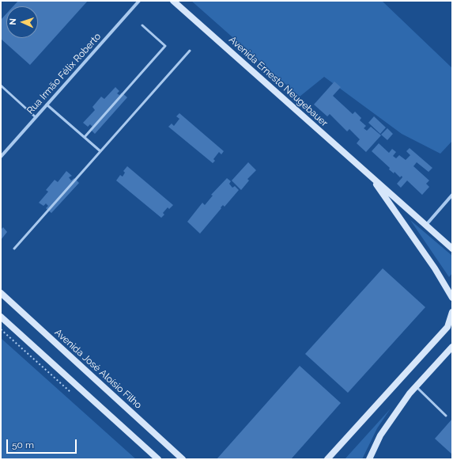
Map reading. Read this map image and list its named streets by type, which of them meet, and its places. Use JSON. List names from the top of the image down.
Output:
{
  "streets": {
    "street": ["Rua Irmão Félix Roberto", "Avenida Ernesto Neugebauer", "Avenida José Aloísio Filho"]
  },
  "scale_bar": "50 m",
  "north": "left"
}
